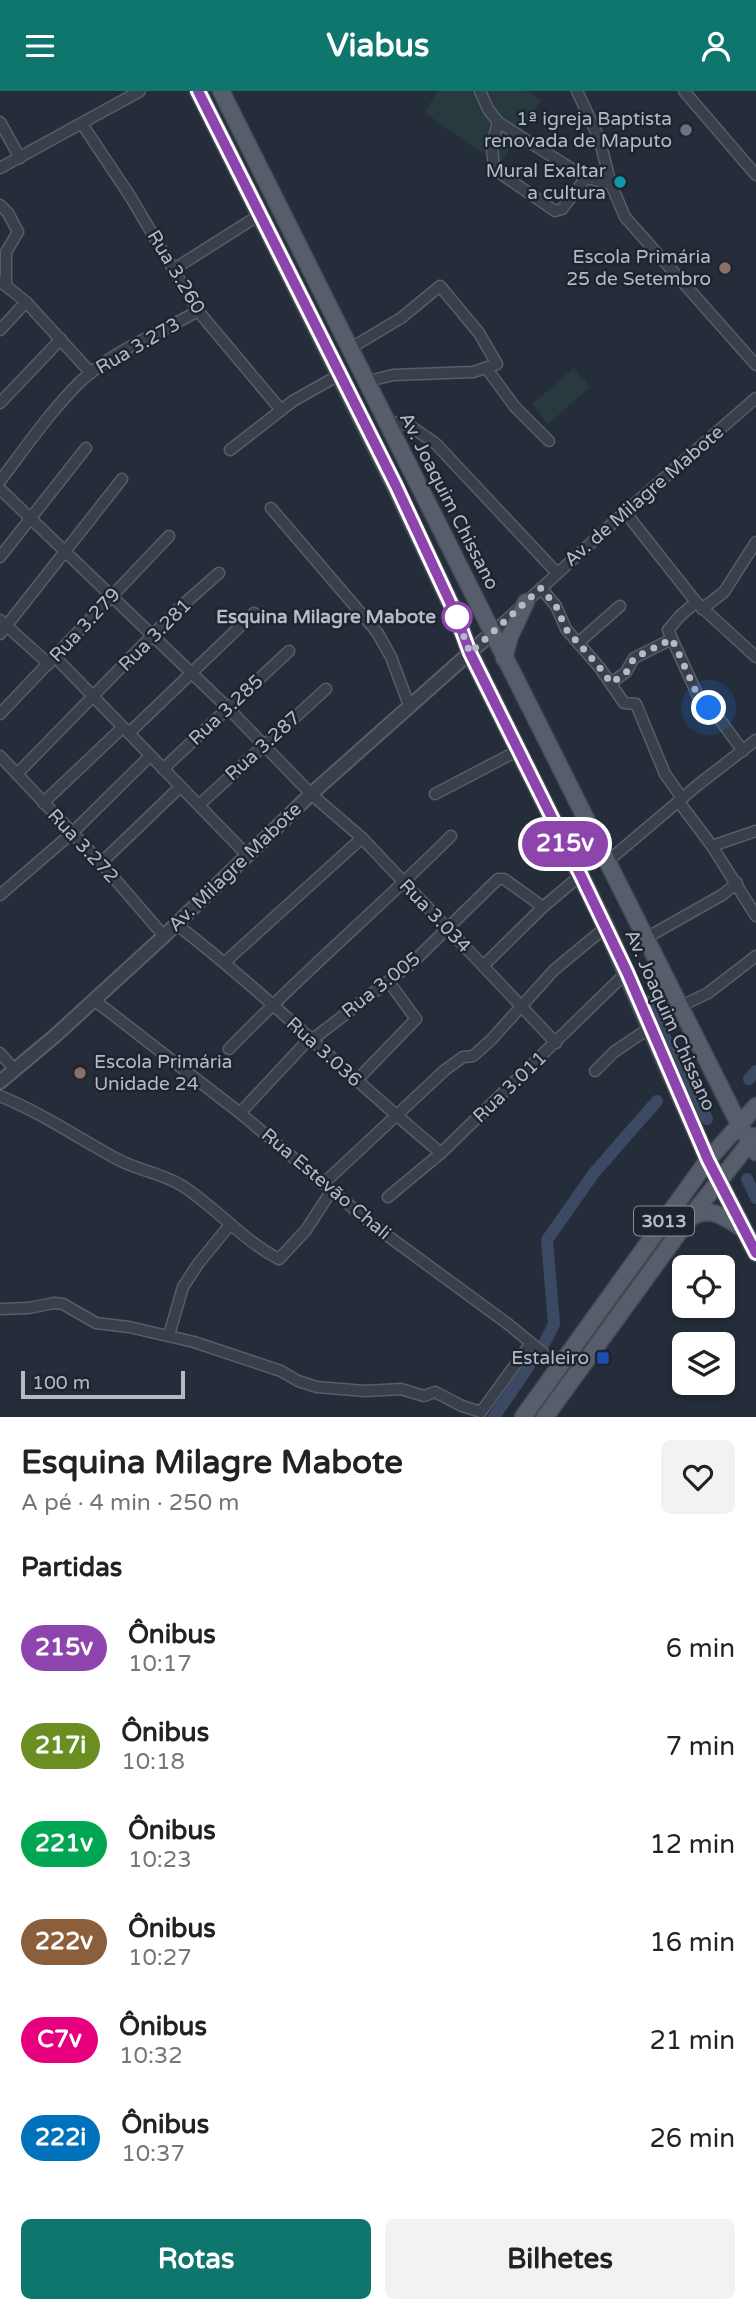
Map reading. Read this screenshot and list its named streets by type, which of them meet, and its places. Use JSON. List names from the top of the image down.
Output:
{
  "streets": {
    "main road": ["Av. Joaquim Chissano", "3013"],
    "street": [
      "Rua 3.260",
      "Rua 3.273",
      "Av. de Milagre Mabote",
      "Rua 3.279",
      "Rua 3.281",
      "Rua 3.285",
      "Rua 3.287",
      "Rua 3.272",
      "Av. Milagre Mabote",
      "Rua 3.034",
      "Rua 3.005",
      "Rua 3.036",
      "Rua 3.011",
      "Rua Estevão Chali"
    ]
  },
  "crossings": [
    ["Rua 3.260", "Rua 3.273"],
    ["Av. de Milagre Mabote", "Av. Joaquim Chissano"],
    ["Av. de Milagre Mabote", "Av. Milagre Mabote"],
    ["Av. Joaquim Chissano", "Av. Milagre Mabote"],
    ["Av. Joaquim Chissano", "Rua 3.011"],
    ["Av. Joaquim Chissano", "3013"],
    ["Rua 3.279", "Rua 3.034"],
    ["Rua 3.281", "Rua 3.272"],
    ["Rua 3.281", "Rua 3.034"],
    ["Rua 3.285", "Rua 3.034"],
    ["Rua 3.287", "Rua 3.034"],
    ["Rua 3.272", "Av. Milagre Mabote"],
    ["Av. Milagre Mabote", "Rua 3.034"],
    ["Av. Milagre Mabote", "Rua 3.036"],
    ["Av. Milagre Mabote", "Rua Estevão Chali"],
    ["Rua 3.034", "Rua 3.005"],
    ["Rua 3.034", "Rua 3.011"],
    ["Rua 3.005", "Rua 3.036"],
    ["Rua 3.005", "Rua Estevão Chali"],
    ["Rua 3.036", "Rua 3.011"],
    ["Rua Estevão Chali", "3013"]
  ],
  "places": {
    "other": [
      "1ª igreja Baptista renovada de Maputo",
      "Mural Exaltar a cultura",
      "Escola Primária 25 de Setembro",
      "Esquina Milagre Mabote",
      "Escola Primária Unidade 24"
    ],
    "transit": ["Estaleiro"]
  },
  "lines": ["bus line 215v"],
  "scale_bar": "100 m",
  "page": {
    "header": "Viabus",
    "on_map": "215v",
    "scale": "100 m",
    "heading": [
      ["Esquina Milagre Mabote", "A pé · 4 min · 250 m"],
      "Partidas"
    ],
    "list": [
      {
        "mark": "215v",
        "name": "Ônibus",
        "note": "10:17",
        "value": "6 min"
      },
      {
        "mark": "217i",
        "name": "Ônibus",
        "note": "10:18",
        "value": "7 min"
      },
      {
        "mark": "221v",
        "name": "Ônibus",
        "note": "10:23",
        "value": "12 min"
      },
      {
        "mark": "222v",
        "name": "Ônibus",
        "note": "10:27",
        "value": "16 min"
      },
      {
        "mark": "C7v",
        "name": "Ônibus",
        "note": "10:32",
        "value": "21 min"
      },
      {
        "mark": "222i",
        "name": "Ônibus",
        "note": "10:37",
        "value": "26 min"
      }
    ],
    "buttons": ["Rotas", "Bilhetes"]
  }
}
